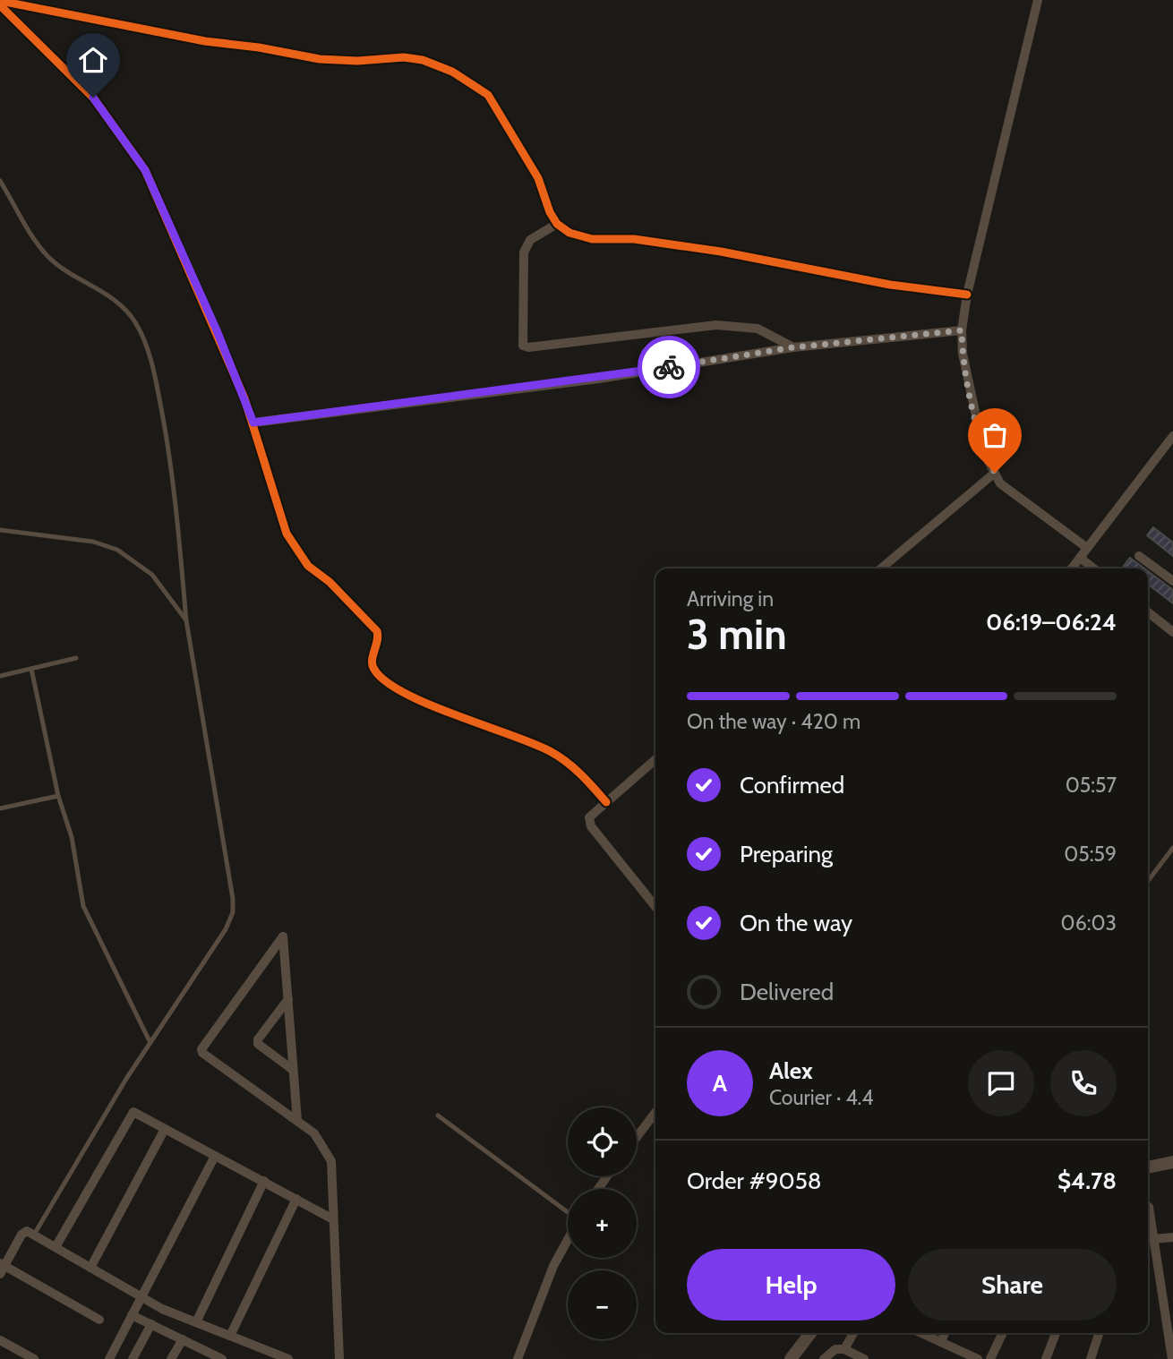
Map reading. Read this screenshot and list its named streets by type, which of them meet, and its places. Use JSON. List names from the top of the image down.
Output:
{
  "page": {
    "heading": ["3 min", "Arriving in", "06:19–06:24"],
    "panel": [
      "Alex",
      "Courier · 4.4",
      "Order #9058",
      "$4.78"
    ],
    "bar": "On the way · 420 m",
    "list": [
      ["Confirmed", "05:57"],
      ["Preparing", "05:59"],
      ["On the way", "06:03"],
      "Delivered"
    ],
    "round": "A",
    "map_buttons": ["+", "−"],
    "buttons": ["Help", "Share"]
  }
}
